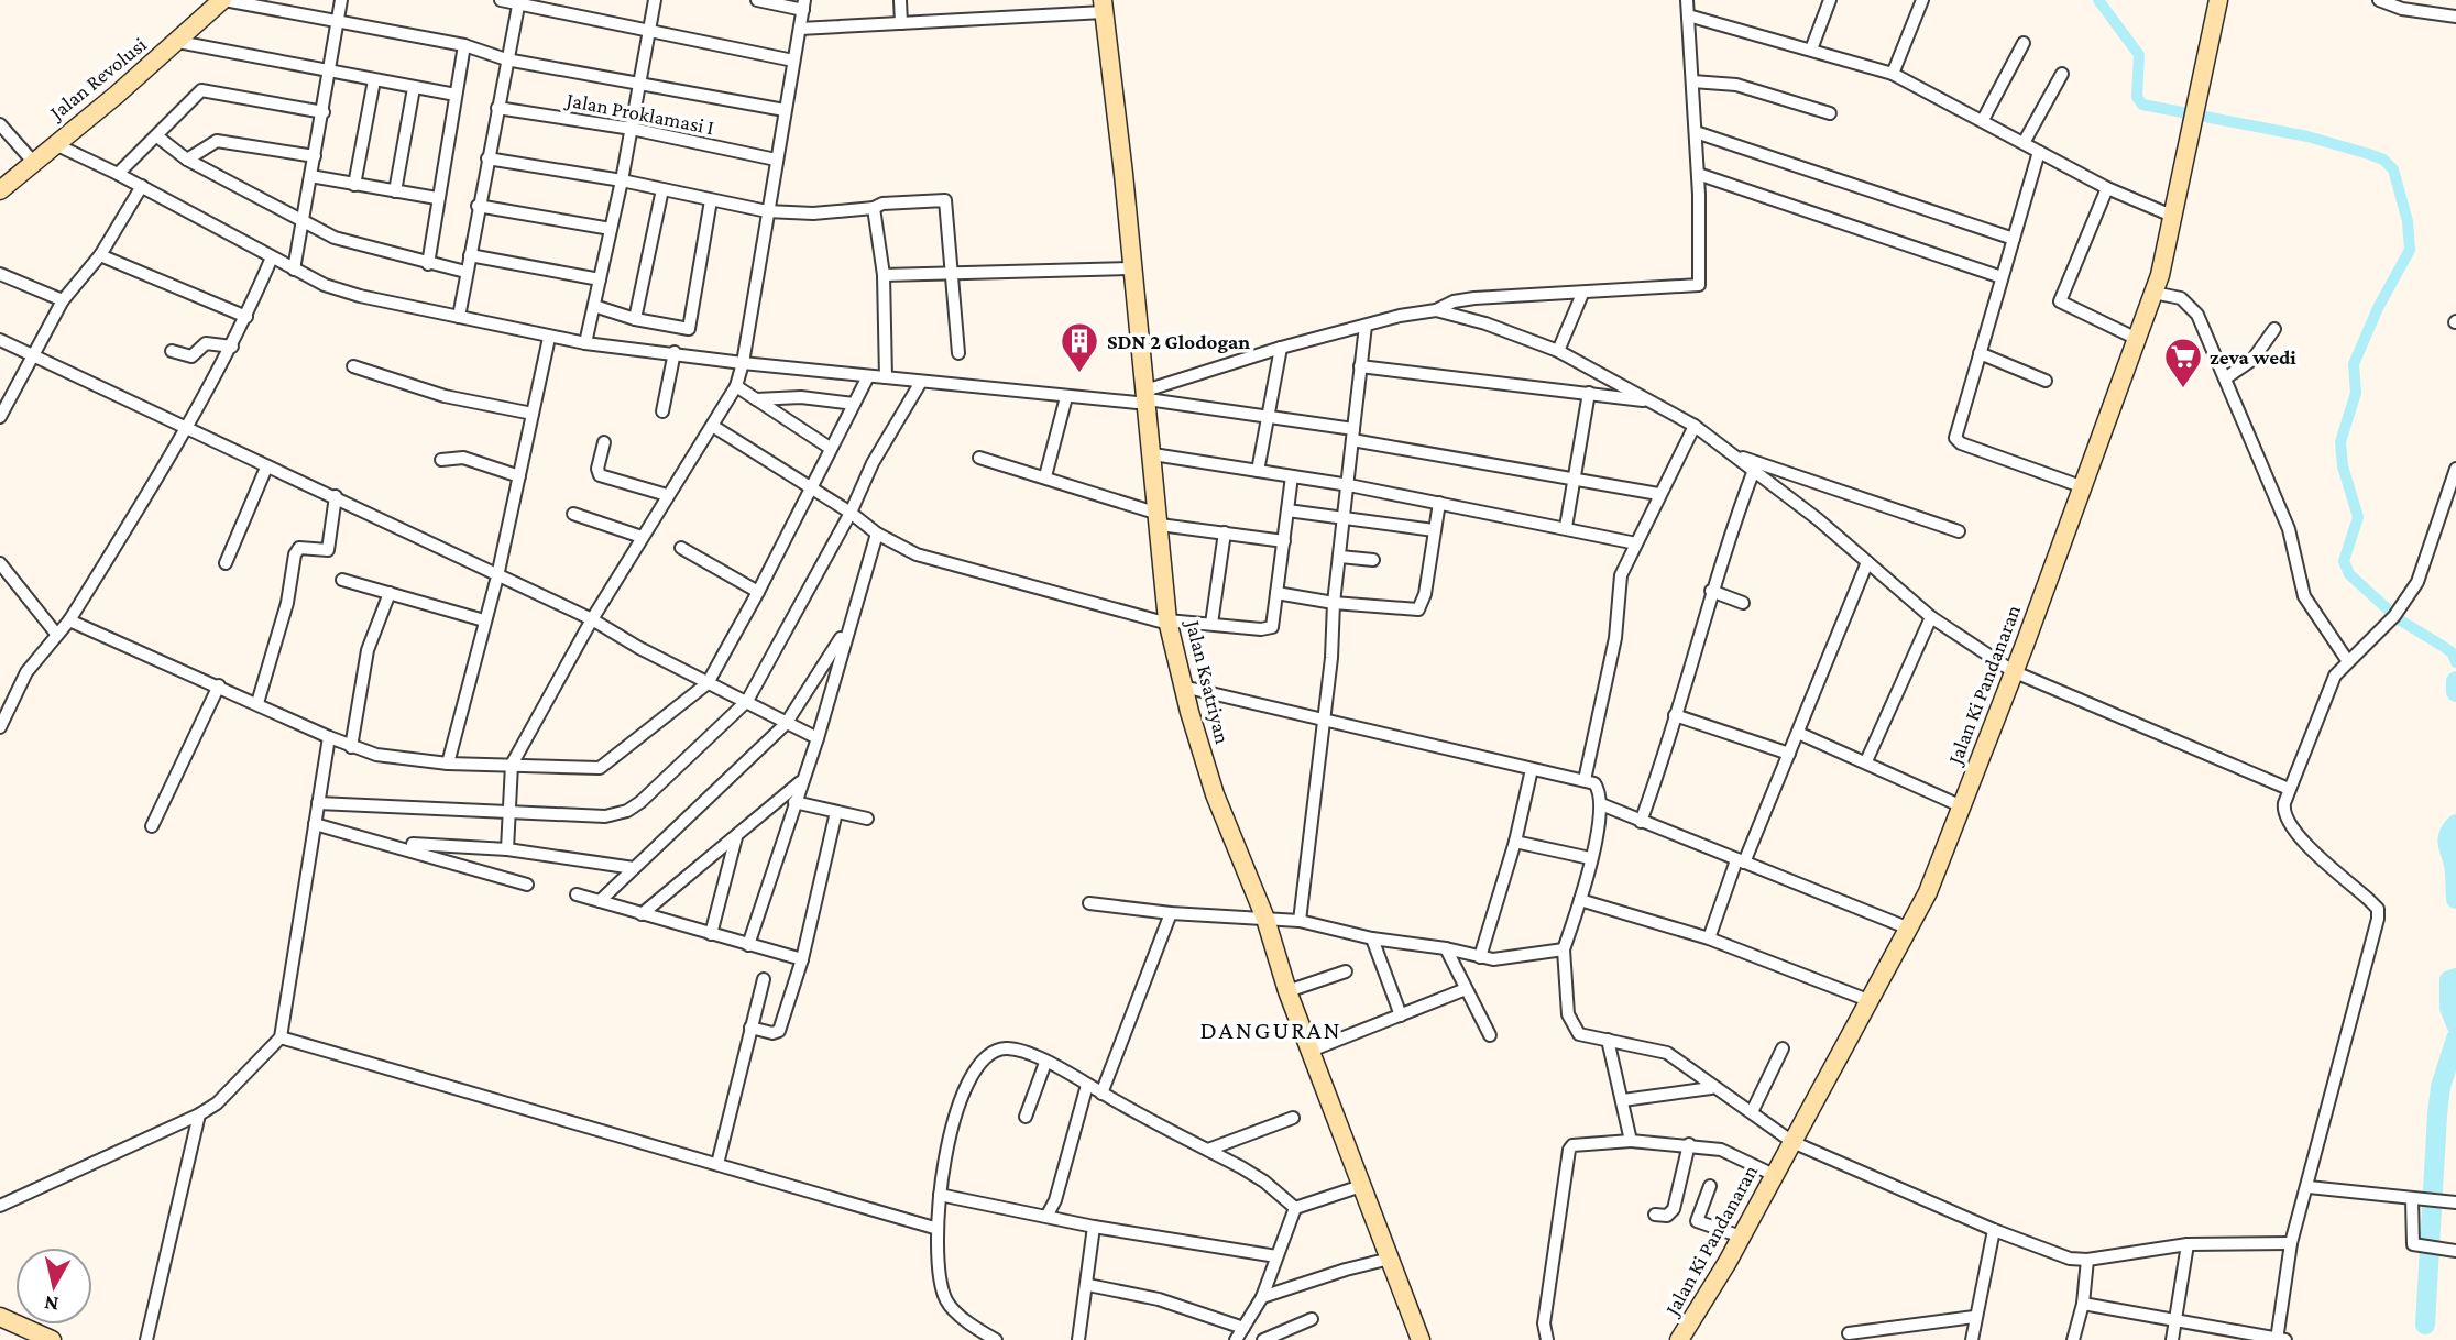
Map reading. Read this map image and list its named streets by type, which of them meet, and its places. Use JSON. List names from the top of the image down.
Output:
{
  "streets": {
    "street": [
      "Jalan Revolusi",
      "Jalan Proklamasi I",
      "Jalan Ksatriyan",
      "Jalan Ki Pandanaran"
    ]
  },
  "districts": ["DANGURAN"],
  "places": {
    "building": ["SDN 2 Glodogan"],
    "supermarket": ["zeva wedi"]
  },
  "north": "bottom"
}
